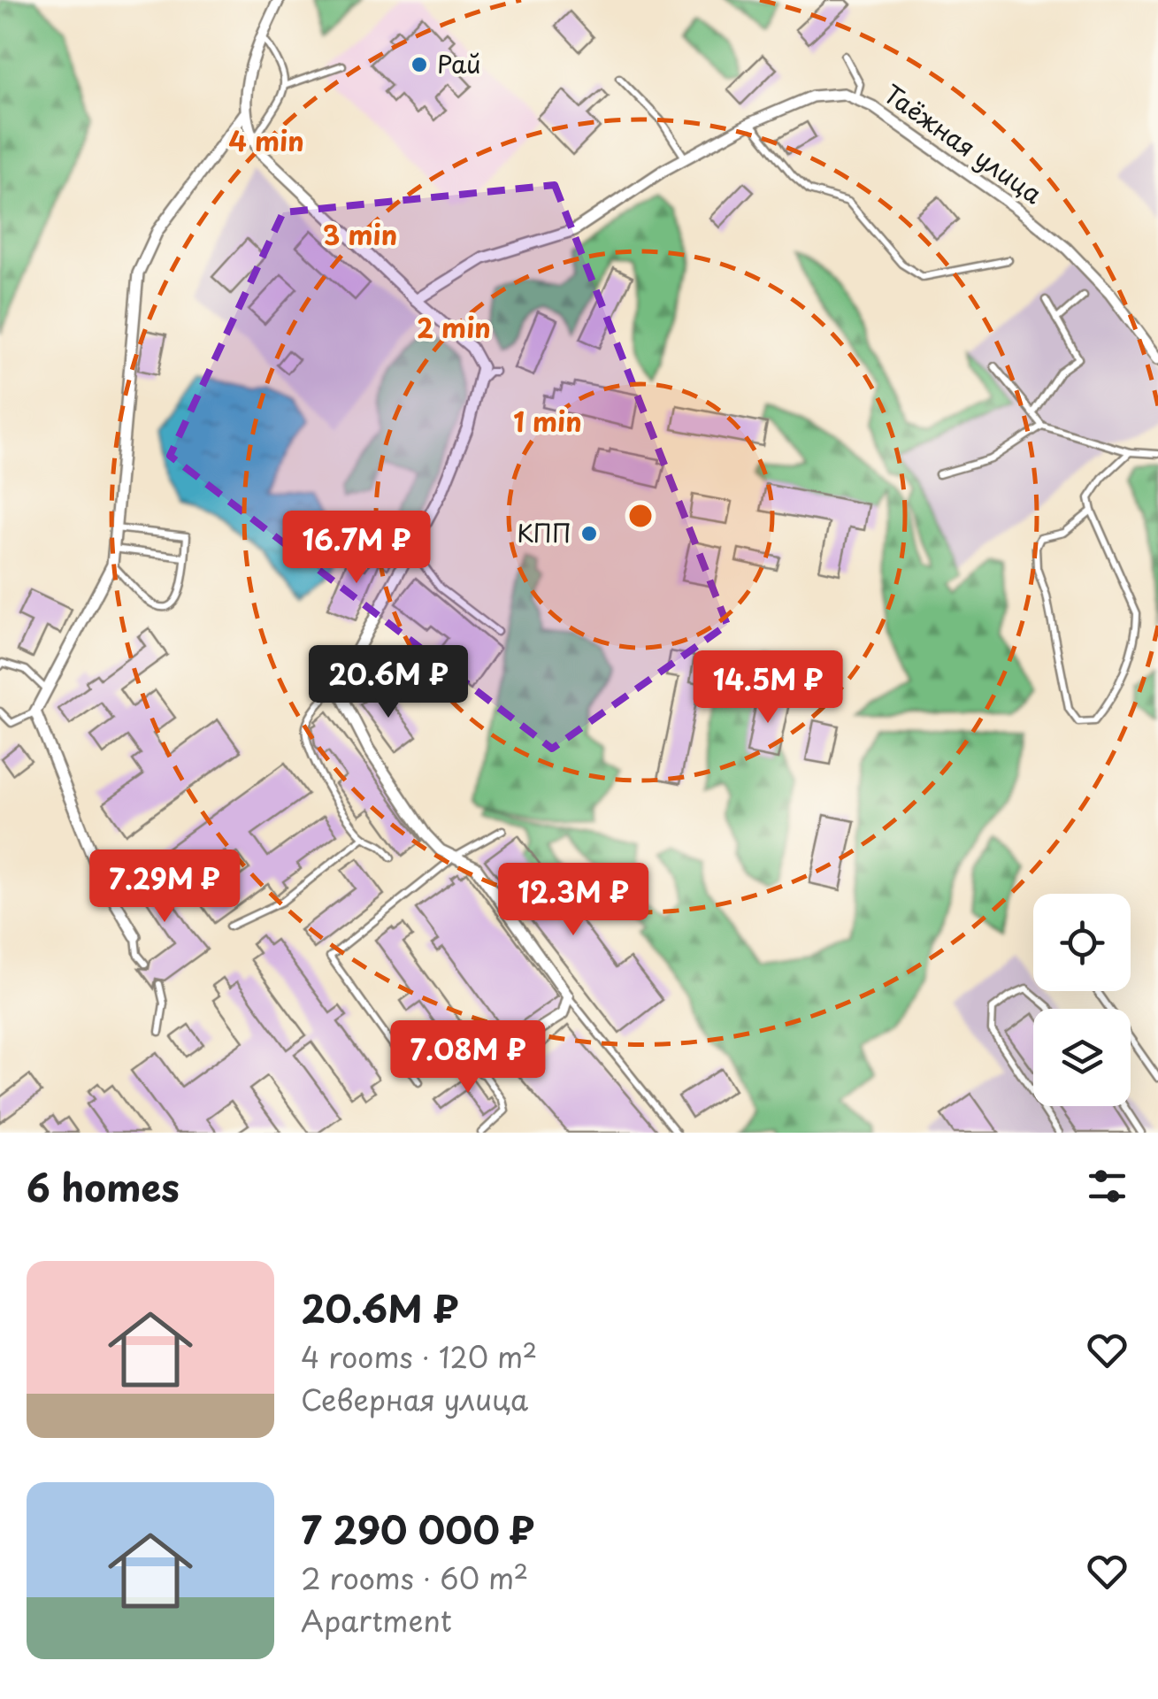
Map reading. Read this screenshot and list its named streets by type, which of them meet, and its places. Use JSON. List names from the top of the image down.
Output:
{
  "streets": {
    "street": ["Таёжная улица"]
  },
  "places": ["Рай", "КПП"],
  "page": {
    "price": [
      "16.7M ₽",
      "20.6M ₽",
      "14.5M ₽",
      "7.29M ₽",
      "12.3M ₽",
      "7.08M ₽"
    ],
    "heading": "6 homes",
    "list": [
      {
        "name": "20.6M ₽",
        "note": "4 rooms · 120 m² · Северная улица"
      },
      {
        "name": "7 290 000 ₽",
        "note": "2 rooms · 60 m² · Apartment"
      }
    ]
  },
  "rings": [
    "4 min",
    "3 min",
    "2 min",
    "1 min"
  ]
}
